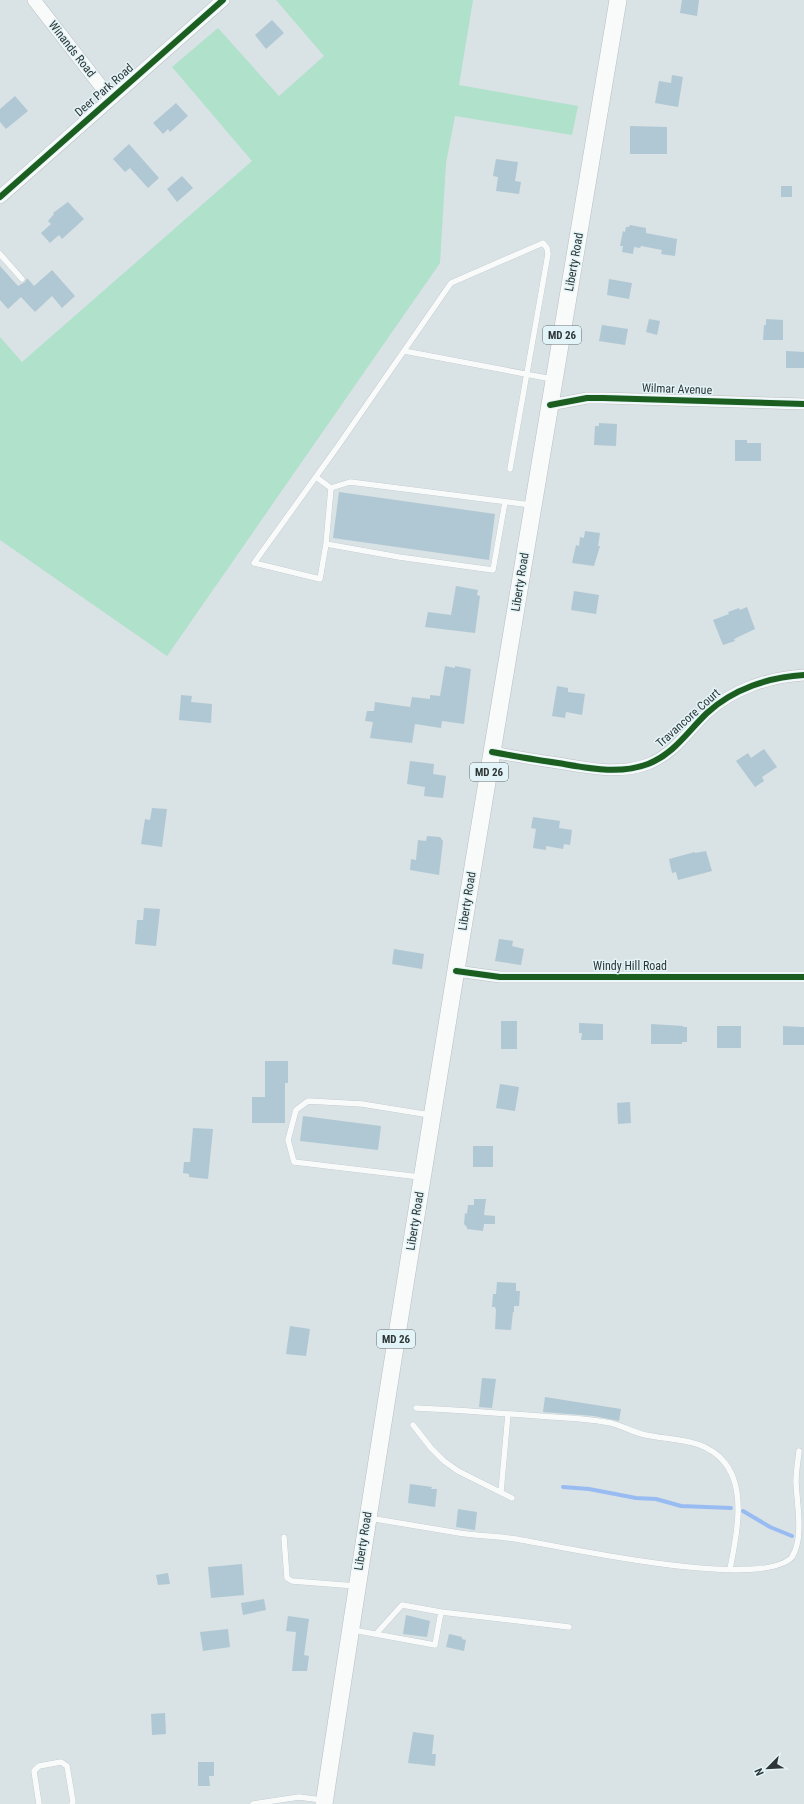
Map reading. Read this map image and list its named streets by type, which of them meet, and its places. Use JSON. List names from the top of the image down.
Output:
{
  "streets": {
    "main road": ["Liberty Road", "MD 26"],
    "street": [
      "Winands Road",
      "Deer Park Road",
      "Wilmar Avenue",
      "Travancore Court",
      "Windy Hill Road"
    ]
  },
  "crossings": [
    ["Winands Road", "Deer Park Road"],
    ["Liberty Road", "Wilmar Avenue"],
    ["Liberty Road", "Travancore Court"],
    ["Liberty Road", "Windy Hill Road"]
  ],
  "north": "bottom left"
}
